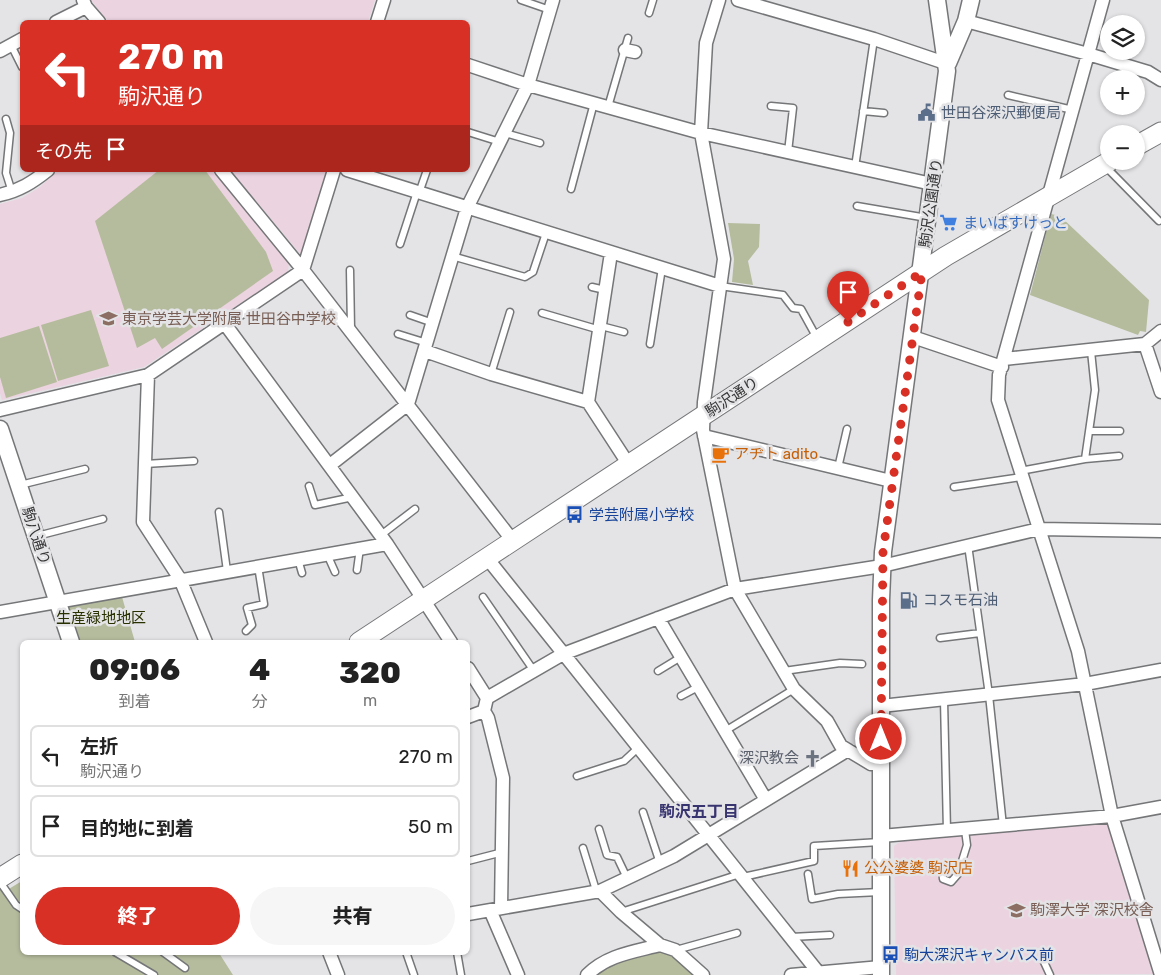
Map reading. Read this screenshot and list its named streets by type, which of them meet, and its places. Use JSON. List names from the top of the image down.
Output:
{
  "streets": {
    "main road": ["駒沢通り"],
    "street": ["駒沢公園通り", "駒八通り"]
  },
  "crossings": [
    ["駒沢公園通り", "駒沢通り"]
  ],
  "districts": ["駒沢五丁目"],
  "parks": ["生産緑地地区"],
  "places": {
    "public building": ["世田谷深沢郵便局"],
    "supermarket": ["まいばすけっと"],
    "school or university": ["東京学芸大学附属 世田谷中学校", "駒澤大学 深沢校舎"],
    "cafe": ["アヂト adito"],
    "bus stop": ["学芸附属小学校", "駒大深沢キャンパス前"],
    "fuel station": ["コスモ石油"],
    "church": ["深沢教会"],
    "restaurant": ["公公婆婆 駒沢店"]
  },
  "page": {
    "map_buttons": ["+", "−"],
    "turn": ["270 m", "駒沢通り"],
    "then": "その先",
    "eta": [
      "09:06",
      "到着",
      "4",
      "分",
      "320",
      "m"
    ],
    "list": [
      {
        "name": "左折",
        "note": "駒沢通り",
        "value": "270 m"
      },
      {
        "name": "目的地に到着",
        "value": "50 m"
      }
    ],
    "buttons": ["終了", "共有"]
  }
}
